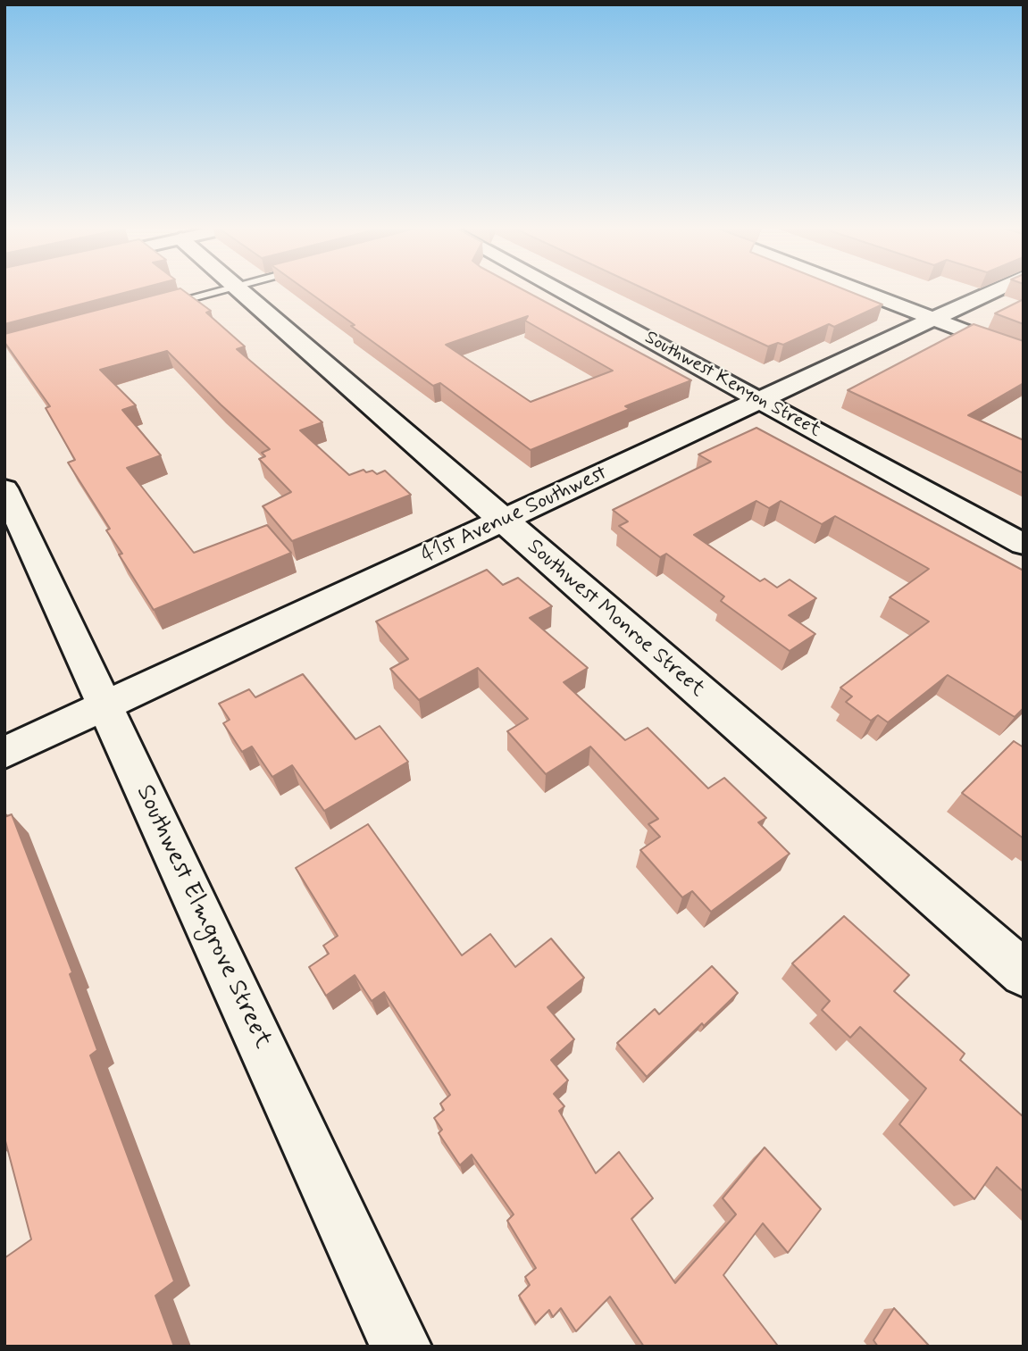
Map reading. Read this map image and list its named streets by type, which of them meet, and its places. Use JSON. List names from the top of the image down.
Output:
{
  "streets": {
    "street": [
      "Southwest Kenyon Street",
      "41st Avenue Southwest",
      "Southwest Monroe Street",
      "Southwest Elmgrove Street"
    ]
  },
  "crossings": [
    ["Southwest Kenyon Street", "41st Avenue Southwest"],
    ["41st Avenue Southwest", "Southwest Monroe Street"],
    ["41st Avenue Southwest", "Southwest Elmgrove Street"]
  ]
}
